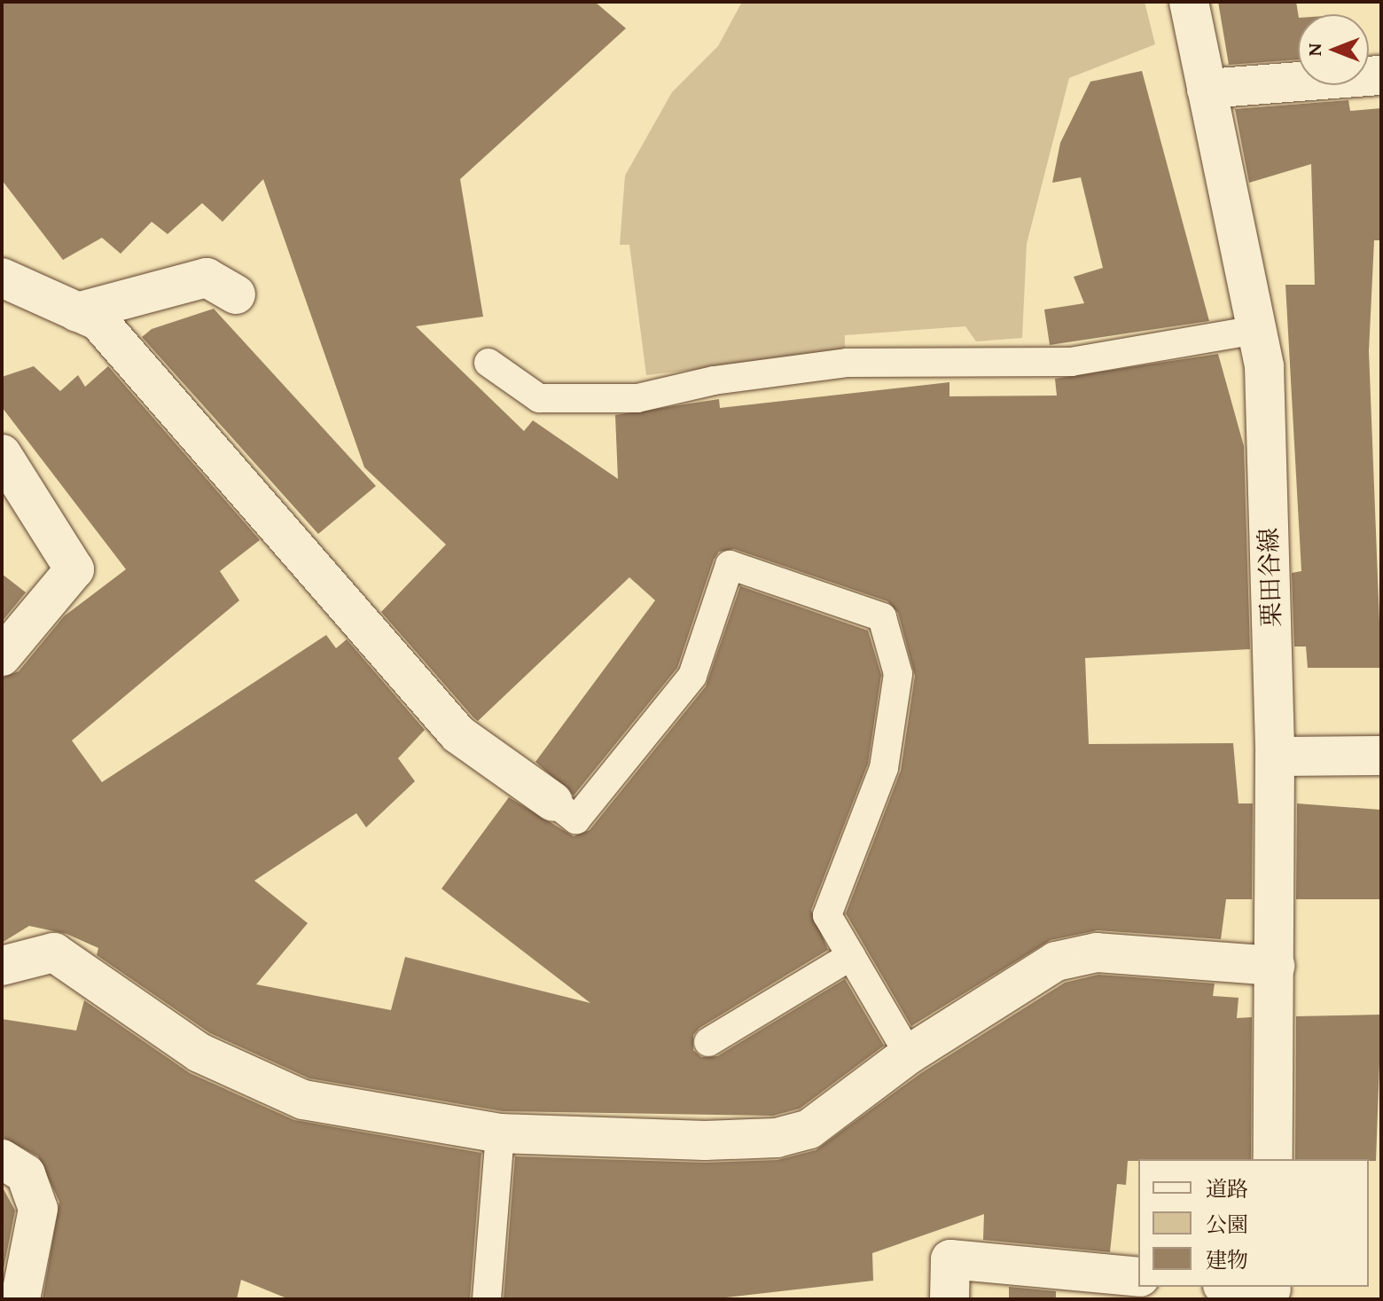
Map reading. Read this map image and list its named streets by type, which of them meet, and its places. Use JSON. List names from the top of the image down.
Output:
{
  "streets": {
    "street": ["栗田谷線"]
  },
  "legend": ["道路", "公園", "建物"],
  "north": "left"
}
